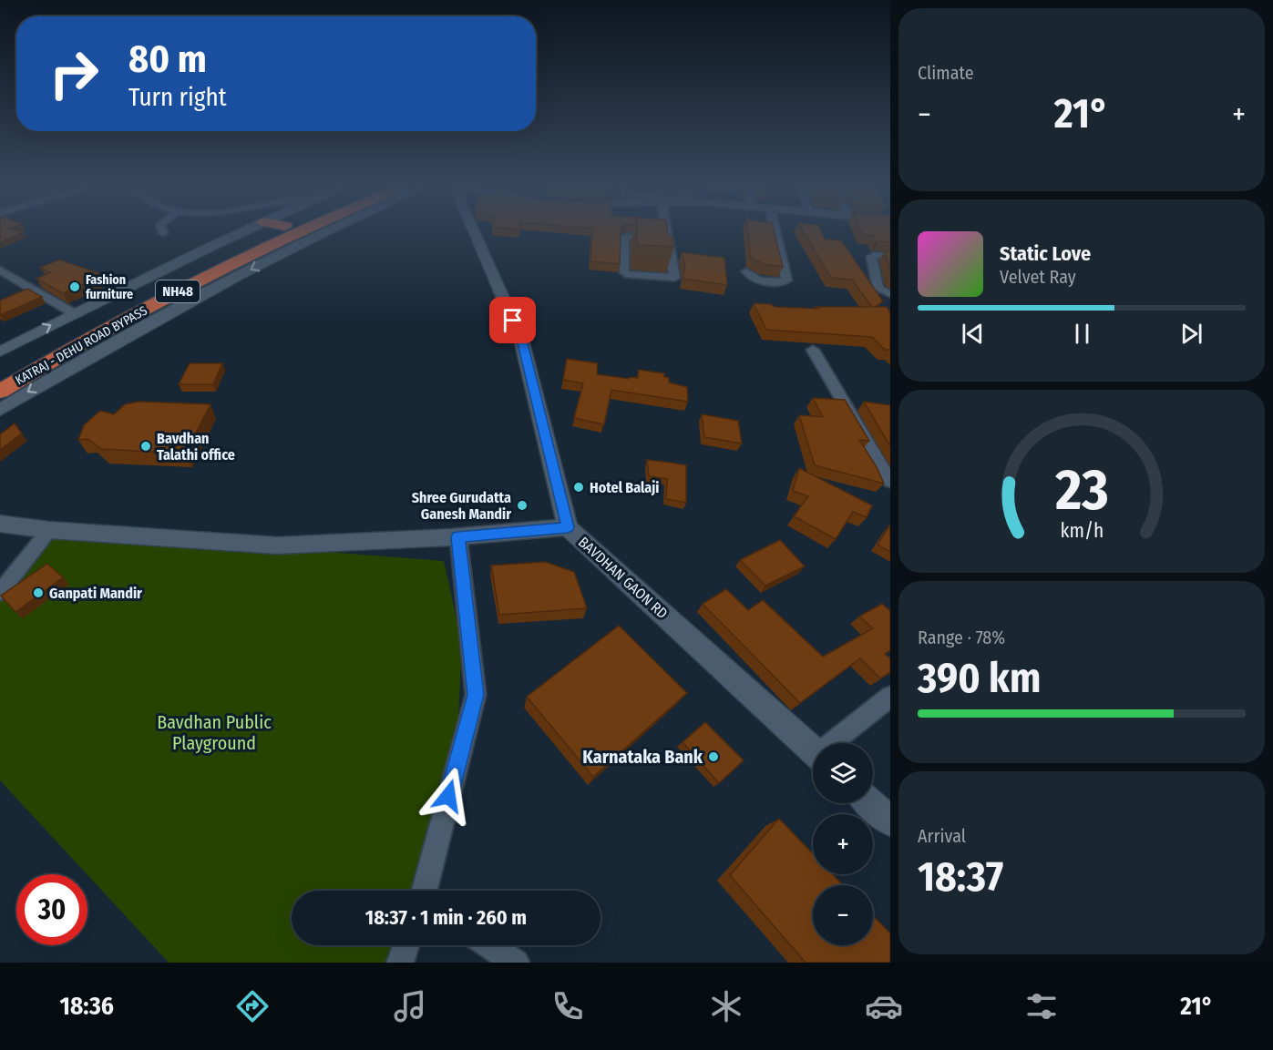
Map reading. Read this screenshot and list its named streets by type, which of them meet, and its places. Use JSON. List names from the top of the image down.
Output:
{
  "streets": {
    "highway": ["NH48", "KATRAJ - DEHU ROAD BYPASS"],
    "street": ["BAVDHAN GAON RD"]
  },
  "parks": ["Bavdhan Public Playground"],
  "places": [
    "Fashion furniture",
    "Bavdhan Talathi office",
    "Hotel Balaji",
    "Shree Gurudatta Ganesh Mandir",
    "Ganpati Mandir",
    "Karnataka Bank"
  ],
  "page": {
    "tile": [
      "Climate",
      ["Range · 78%", "390 km"],
      ["Arrival", "18:37"]
    ],
    "turn": ["80 m", "Turn right"],
    "heat": ["−", "21°", "+"],
    "song": ["Static Love", "Velvet Ray"],
    "map_buttons": ["+", "−"],
    "limit": "30",
    "trip": "18:37 · 1 min · 260 m",
    "tabs": ["18:36", "21°"],
    "gauge": ["23", "km/h"]
  }
}
